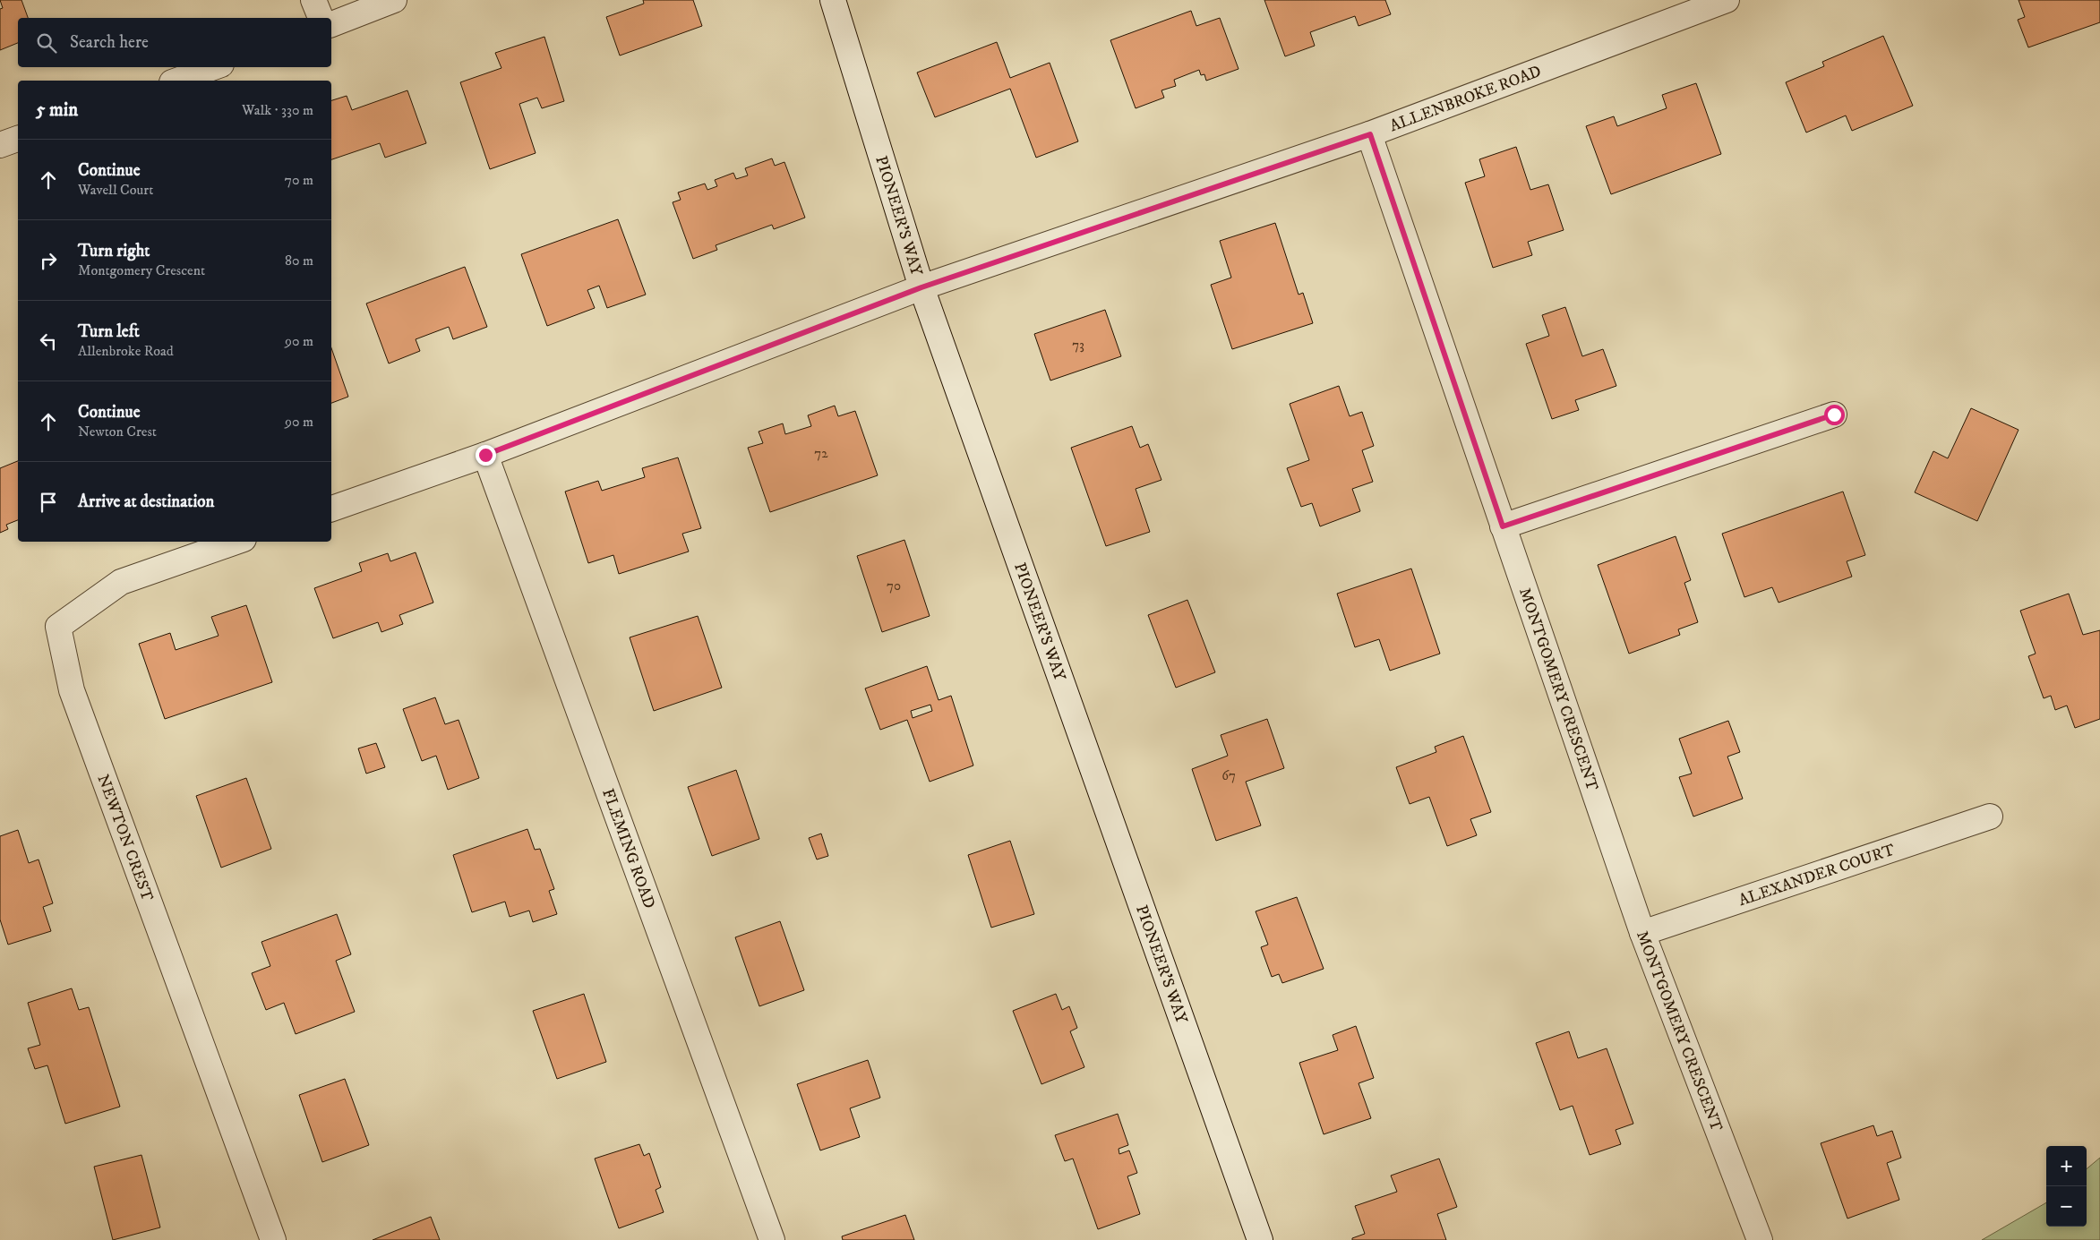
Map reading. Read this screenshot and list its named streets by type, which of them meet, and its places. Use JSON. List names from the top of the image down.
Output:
{
  "streets": {
    "street": [
      "ALLENBROKE ROAD",
      "PIONEER'S WAY",
      "MONTGOMERY CRESCENT",
      "NEWTON CREST",
      "FLEMING ROAD",
      "ALEXANDER COURT"
    ]
  },
  "crossings": [
    ["ALLENBROKE ROAD", "PIONEER'S WAY"],
    ["ALLENBROKE ROAD", "MONTGOMERY CRESCENT"],
    ["MONTGOMERY CRESCENT", "ALEXANDER COURT"]
  ],
  "house_numbers": [
    "73",
    "72",
    "70",
    "67"
  ],
  "page": {
    "search": "Search here",
    "heading": ["5 min", "Walk · 330 m"],
    "list": [
      ["Continue", "Wavell Court", "70 m"],
      ["Turn right", "Montgomery Crescent", "80 m"],
      ["Turn left", "Allenbroke Road", "90 m"],
      ["Continue", "Newton Crest", "90 m"],
      "Arrive at destination"
    ],
    "map_buttons": ["+", "−"]
  }
}
